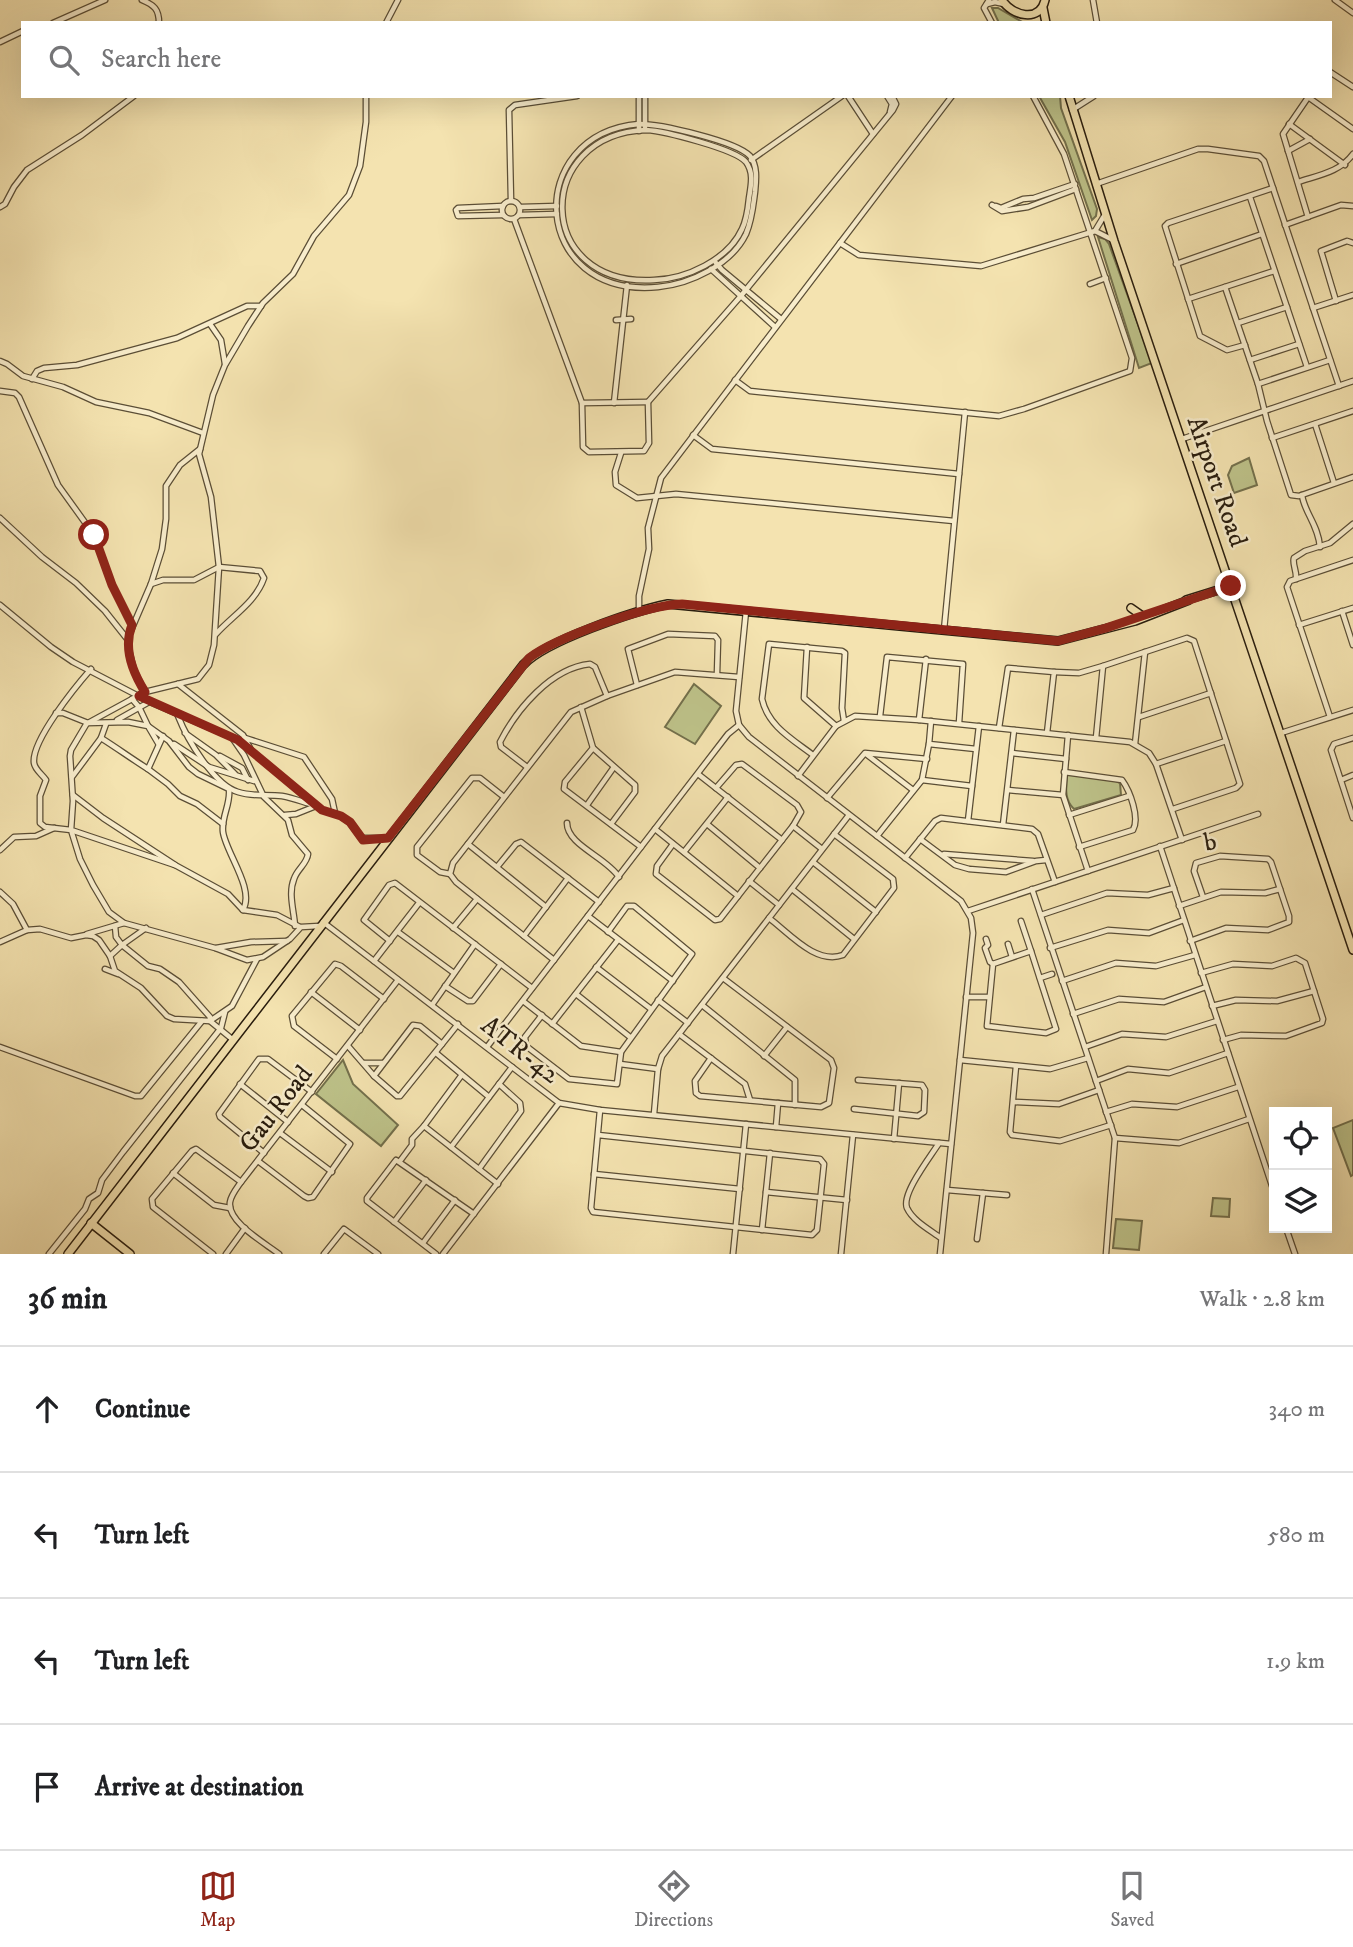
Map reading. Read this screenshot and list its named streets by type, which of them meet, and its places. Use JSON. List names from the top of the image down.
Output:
{
  "streets": {
    "main road": ["Airport Road"],
    "street": ["b", "ATR-42", "Gau Road"]
  },
  "crossings": [
    ["ATR-42", "Gau Road"]
  ],
  "page": {
    "search": "Search here",
    "heading": ["36 min", "Walk · 2.8 km"],
    "list": [
      ["Continue", "340 m"],
      ["Turn left", "580 m"],
      ["Turn left", "1.9 km"],
      "Arrive at destination"
    ],
    "nav": ["Map", "Directions", "Saved"]
  }
}
